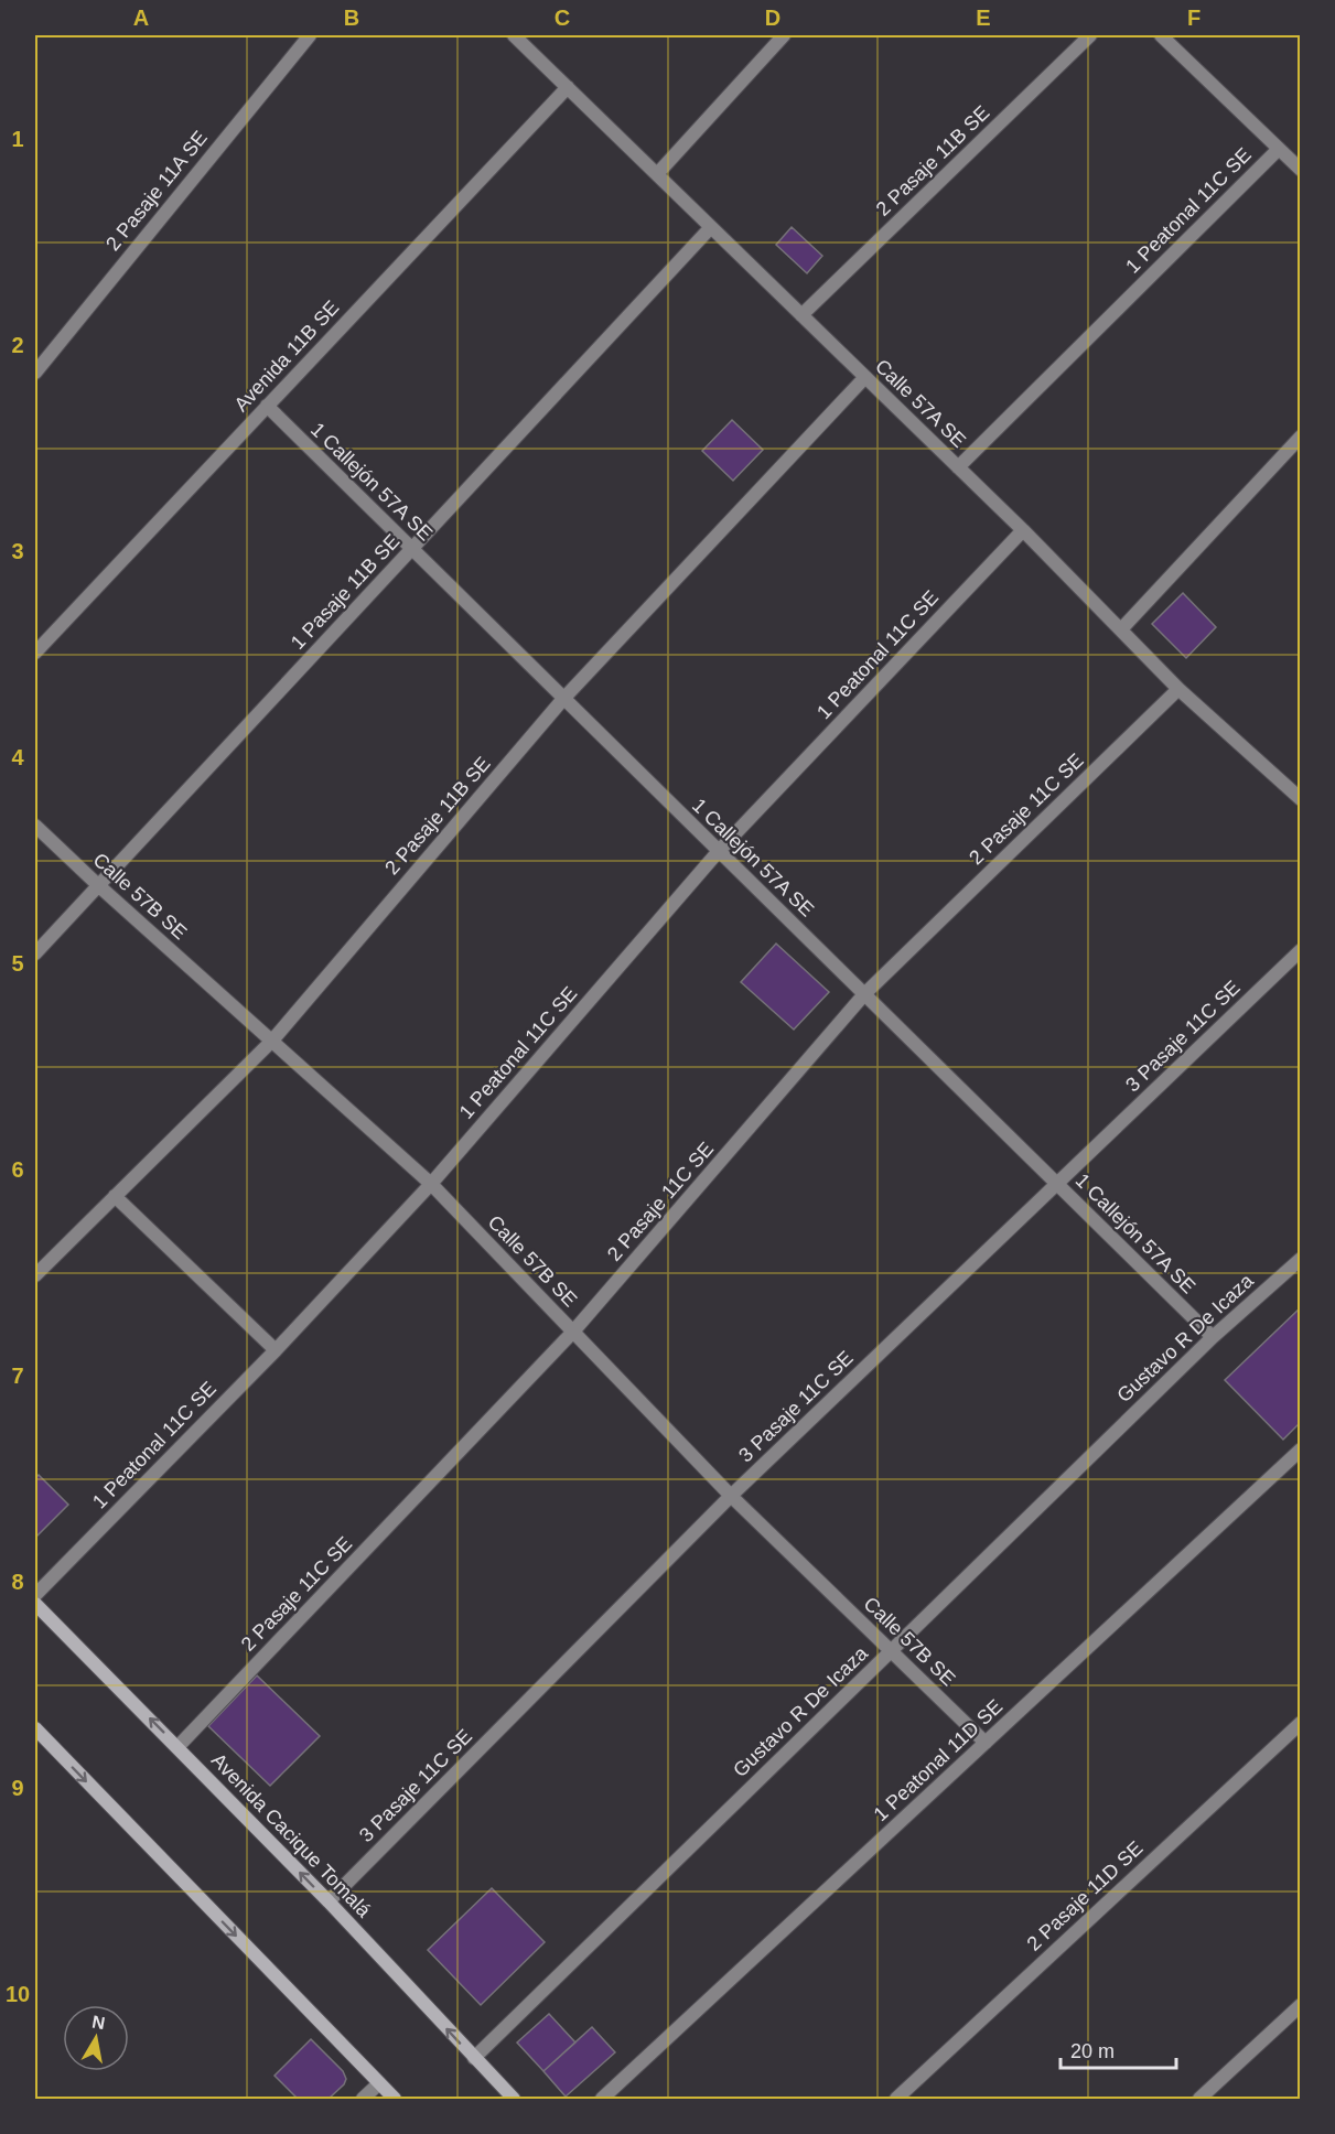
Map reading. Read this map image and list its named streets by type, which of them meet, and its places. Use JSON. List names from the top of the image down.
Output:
{
  "streets": {
    "main road": ["Avenida Cacique Tomalá"],
    "street": [
      "2 Pasaje 11B SE",
      "2 Pasaje 11A SE",
      "1 Peatonal 11C SE",
      "Avenida 11B SE",
      "Calle 57A SE",
      "1 Callejón 57A SE",
      "1 Pasaje 11B SE",
      "2 Pasaje 11C SE",
      "Calle 57B SE",
      "3 Pasaje 11C SE",
      "Gustavo R De Icaza",
      "1 Peatonal 11D SE",
      "2 Pasaje 11D SE"
    ]
  },
  "crossings": [
    ["2 Pasaje 11B SE", "Calle 57A SE"],
    ["2 Pasaje 11B SE", "1 Callejón 57A SE"],
    ["2 Pasaje 11B SE", "Calle 57B SE"],
    ["1 Peatonal 11C SE", "Calle 57A SE"],
    ["1 Peatonal 11C SE", "1 Callejón 57A SE"],
    ["1 Peatonal 11C SE", "Calle 57B SE"],
    ["Avenida 11B SE", "Calle 57A SE"],
    ["Avenida 11B SE", "1 Callejón 57A SE"],
    ["Calle 57A SE", "1 Pasaje 11B SE"],
    ["Calle 57A SE", "2 Pasaje 11C SE"],
    ["1 Callejón 57A SE", "1 Pasaje 11B SE"],
    ["1 Callejón 57A SE", "2 Pasaje 11C SE"],
    ["1 Callejón 57A SE", "3 Pasaje 11C SE"],
    ["1 Callejón 57A SE", "Gustavo R De Icaza"],
    ["1 Pasaje 11B SE", "Calle 57B SE"],
    ["2 Pasaje 11C SE", "Calle 57B SE"],
    ["2 Pasaje 11C SE", "Avenida Cacique Tomalá"],
    ["Calle 57B SE", "3 Pasaje 11C SE"],
    ["Calle 57B SE", "Gustavo R De Icaza"],
    ["Calle 57B SE", "1 Peatonal 11D SE"],
    ["3 Pasaje 11C SE", "Avenida Cacique Tomalá"],
    ["Gustavo R De Icaza", "Avenida Cacique Tomalá"]
  ],
  "scale_bar": "20 m",
  "north": "top",
  "grid": {
    "columns": [
      "A",
      "B",
      "C",
      "D",
      "E",
      "F"
    ],
    "rows": [
      "1",
      "2",
      "3",
      "4",
      "5",
      "6",
      "7",
      "8",
      "9",
      "10"
    ]
  }
}
